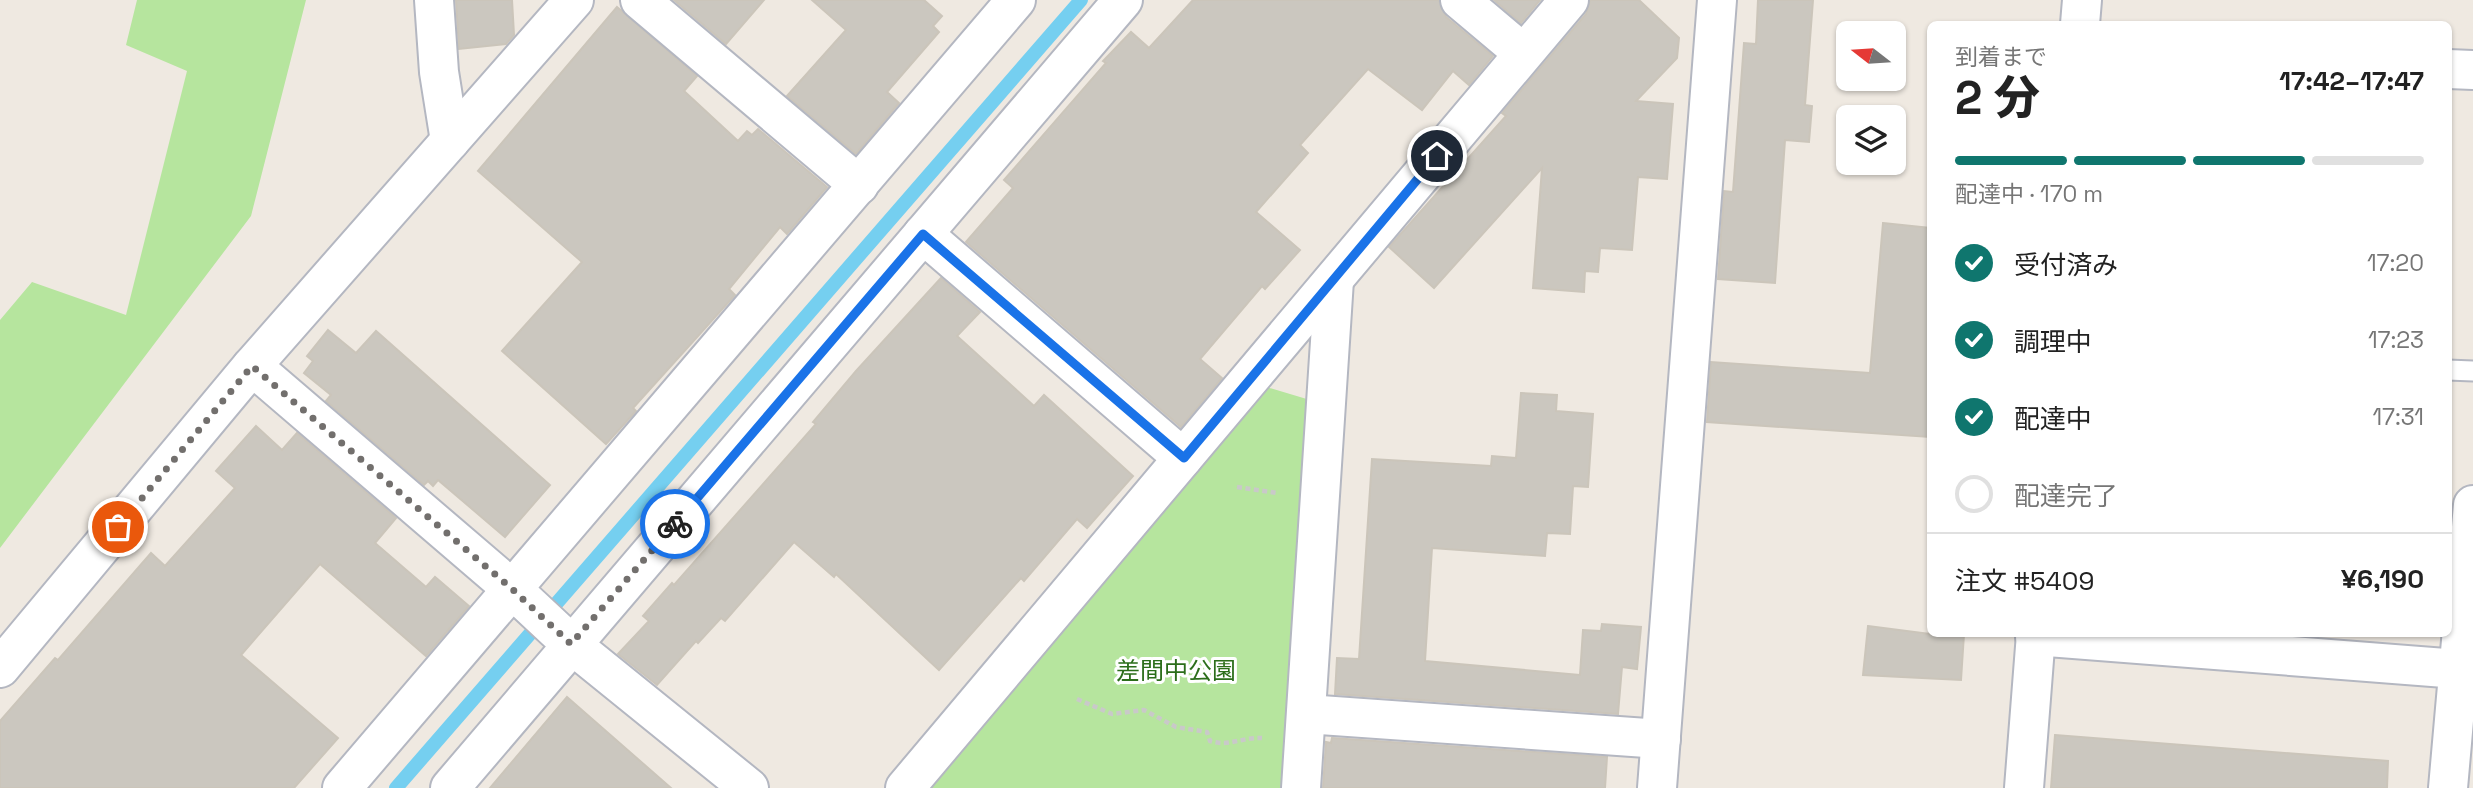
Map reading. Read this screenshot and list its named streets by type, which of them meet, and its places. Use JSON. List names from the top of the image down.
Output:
{
  "parks": ["差間中公園"],
  "north": "left",
  "page": {
    "heading": ["2 分", "到着まで", "17:42–17:47"],
    "panel": ["注文 #5409", "¥6,190"],
    "bar": "配達中 · 170 m",
    "list": [
      ["受付済み", "17:20"],
      ["調理中", "17:23"],
      ["配達中", "17:31"],
      "配達完了"
    ]
  }
}
